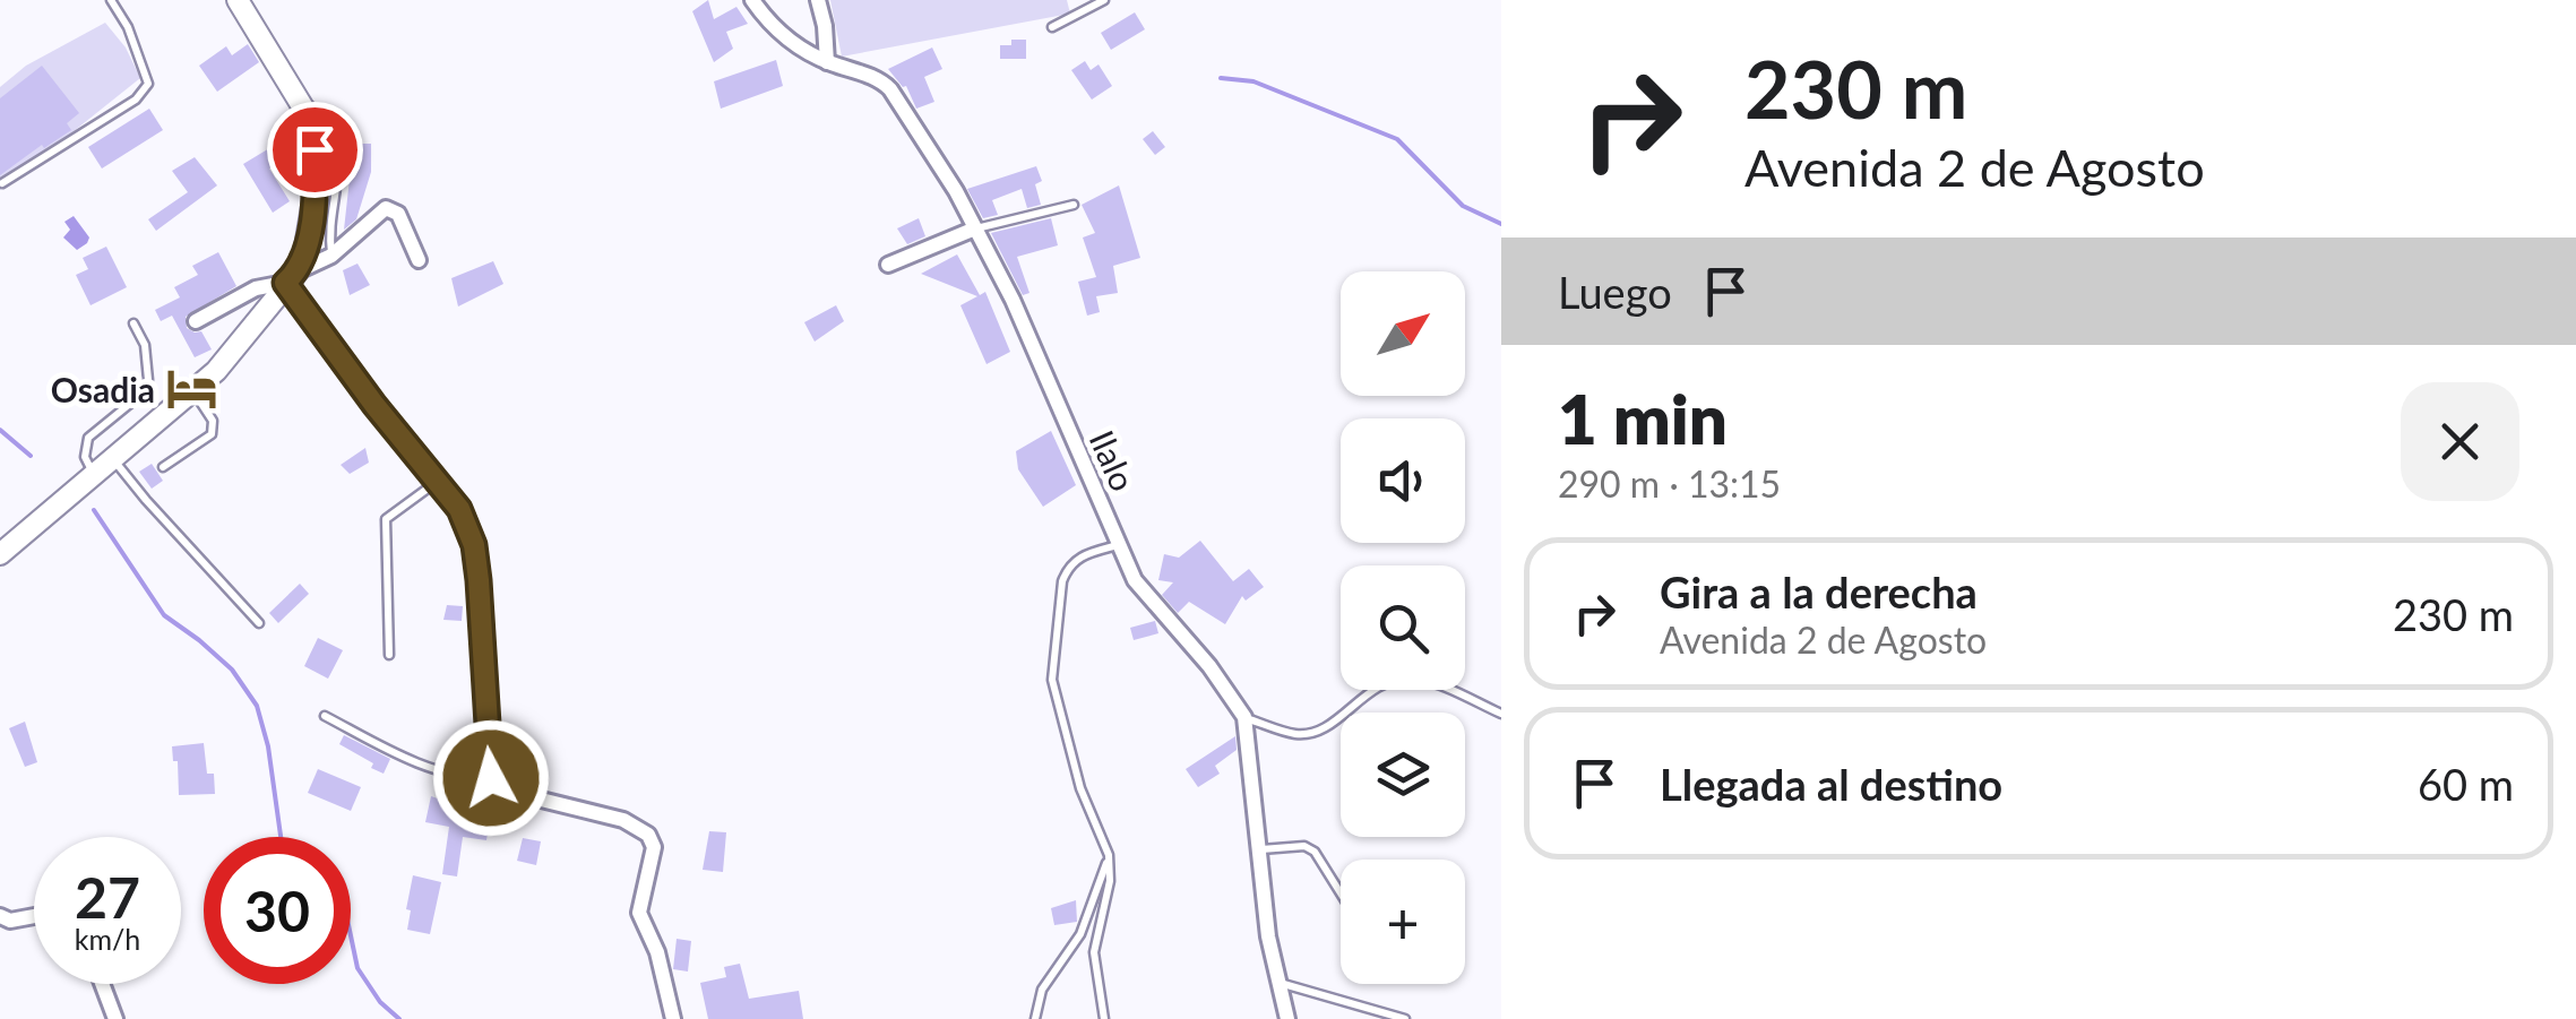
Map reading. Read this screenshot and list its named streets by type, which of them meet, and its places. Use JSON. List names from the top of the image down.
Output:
{
  "streets": {
    "street": ["Ilalo"]
  },
  "places": {
    "hotel": ["Osadia"]
  },
  "north": "top right",
  "page": {
    "turn": ["230 m", "Avenida 2 de Agosto"],
    "then": "Luego",
    "map_buttons": "+",
    "heading": ["1 min", "290 m · 13:15"],
    "list": [
      {
        "name": "Gira a la derecha",
        "note": "Avenida 2 de Agosto",
        "value": "230 m"
      },
      {
        "name": "Llegada al destino",
        "value": "60 m"
      }
    ],
    "speed": "27 km/h",
    "limit": "30"
  }
}
